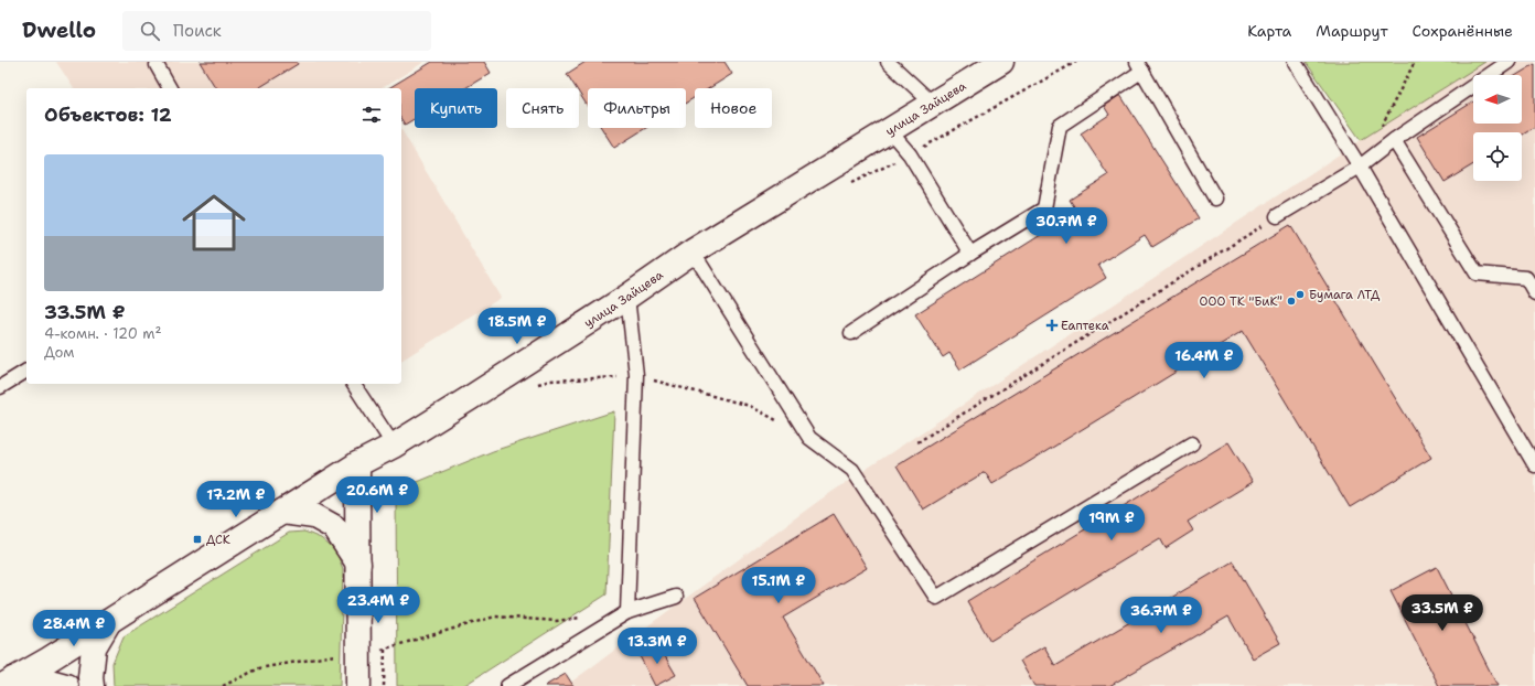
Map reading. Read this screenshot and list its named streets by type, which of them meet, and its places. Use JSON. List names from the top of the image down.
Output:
{
  "streets": {
    "main road": ["улица Зайцева"]
  },
  "places": {
    "other": ["Бумага ЛТД", "ООО ТК \"БиК\""],
    "health": ["Еаптека"],
    "transit": ["ДСК"]
  },
  "north": "left",
  "page": {
    "header": "Dwello",
    "search": "Поиск",
    "nav": ["Карта", "Маршрут", "Сохранённые"],
    "chip": [
      "Купить",
      "Снять",
      "Фильтры",
      "Новое"
    ],
    "heading": "Объектов: 12",
    "list": [
      {
        "name": "33.5M ₽",
        "note": "4-комн. · 120 m² · Дом"
      }
    ],
    "price": [
      "30.7M ₽",
      "18.5M ₽",
      "16.4M ₽",
      "20.6M ₽",
      "17.2M ₽",
      "19M ₽",
      "15.1M ₽",
      "23.4M ₽",
      "33.5M ₽",
      "36.7M ₽",
      "28.4M ₽",
      "13.3M ₽"
    ]
  }
}
